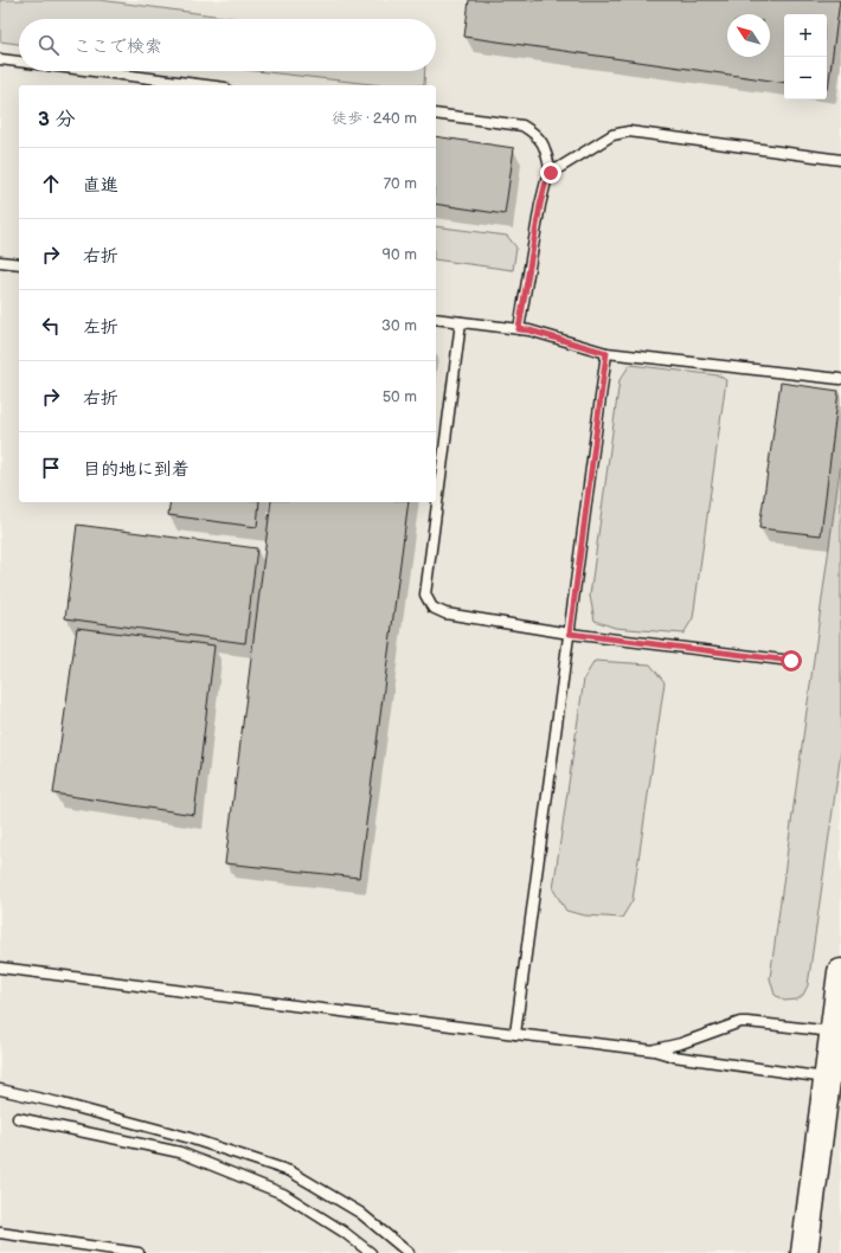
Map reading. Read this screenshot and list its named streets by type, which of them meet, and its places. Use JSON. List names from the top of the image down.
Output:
{
  "north": "top left",
  "page": {
    "map_buttons": ["+", "−"],
    "search": "ここで検索",
    "heading": ["3 分", "徒歩 · 240 m"],
    "list": [
      ["直進", "70 m"],
      ["右折", "90 m"],
      ["左折", "30 m"],
      ["右折", "50 m"],
      "目的地に到着"
    ]
  }
}
